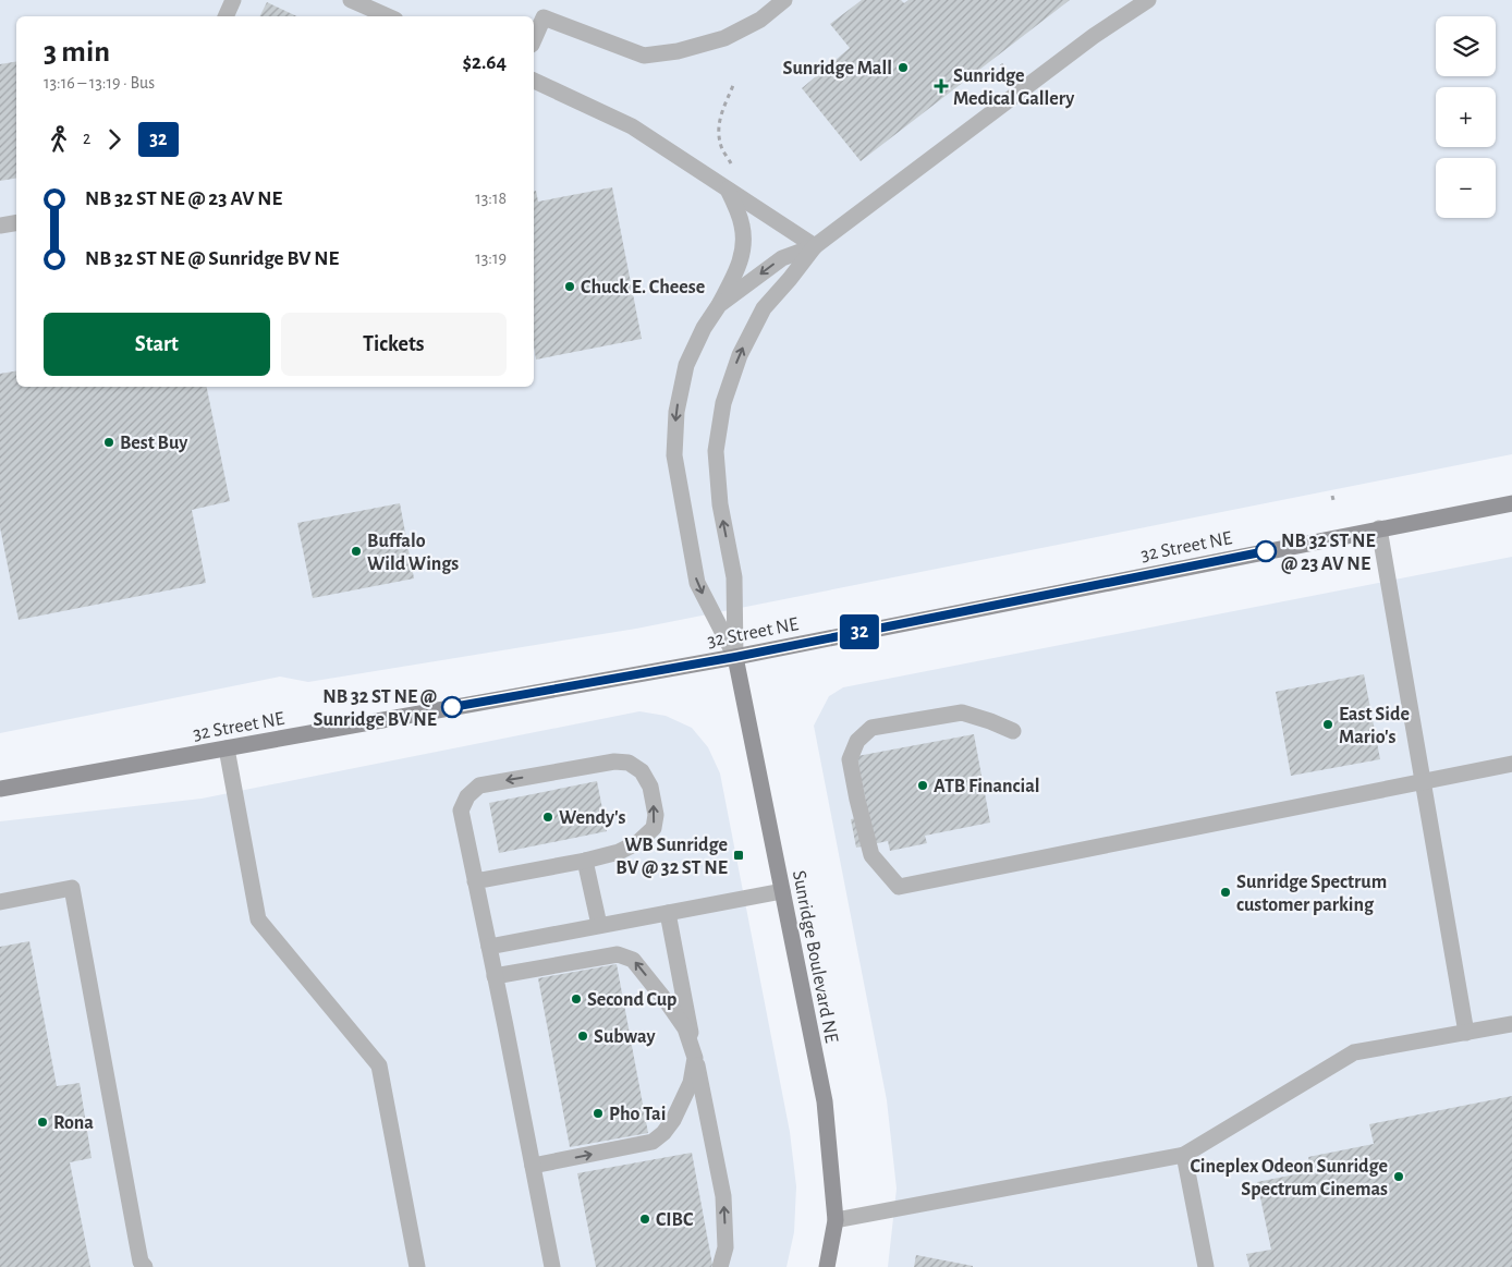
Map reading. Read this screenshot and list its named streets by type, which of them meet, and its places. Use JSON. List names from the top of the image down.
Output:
{
  "streets": {
    "street": ["32 Street NE", "Sunridge Boulevard NE"]
  },
  "crossings": [
    ["32 Street NE", "Sunridge Boulevard NE"]
  ],
  "places": {
    "other": [
      "Sunridge Mall",
      "Chuck E. Cheese",
      "Best Buy",
      "Buffalo Wild Wings",
      "NB 32 ST NE @ 23 AV NE",
      "NB 32 ST NE @ Sunridge BV NE",
      "East Side Mario's",
      "ATB Financial",
      "Wendy's",
      "Sunridge Spectrum customer parking",
      "Second Cup",
      "Subway",
      "Pho Tai",
      "Rona",
      "Cineplex Odeon Sunridge Spectrum Cinemas",
      "CIBC"
    ],
    "health": ["Sunridge Medical Gallery"],
    "transit": ["WB Sunridge BV @ 32 ST NE"]
  },
  "lines": ["bus line 32"],
  "page": {
    "on_map": "32",
    "map_buttons": ["+", "−"],
    "heading": ["3 min", "13:16 – 13:19 · Bus", "$2.64"],
    "legs": ["2", "32"],
    "list": [
      {
        "name": "NB 32 ST NE @ 23 AV NE",
        "value": "13:18"
      },
      {
        "name": "NB 32 ST NE @ Sunridge BV NE",
        "value": "13:19"
      }
    ],
    "buttons": ["Start", "Tickets"]
  }
}
